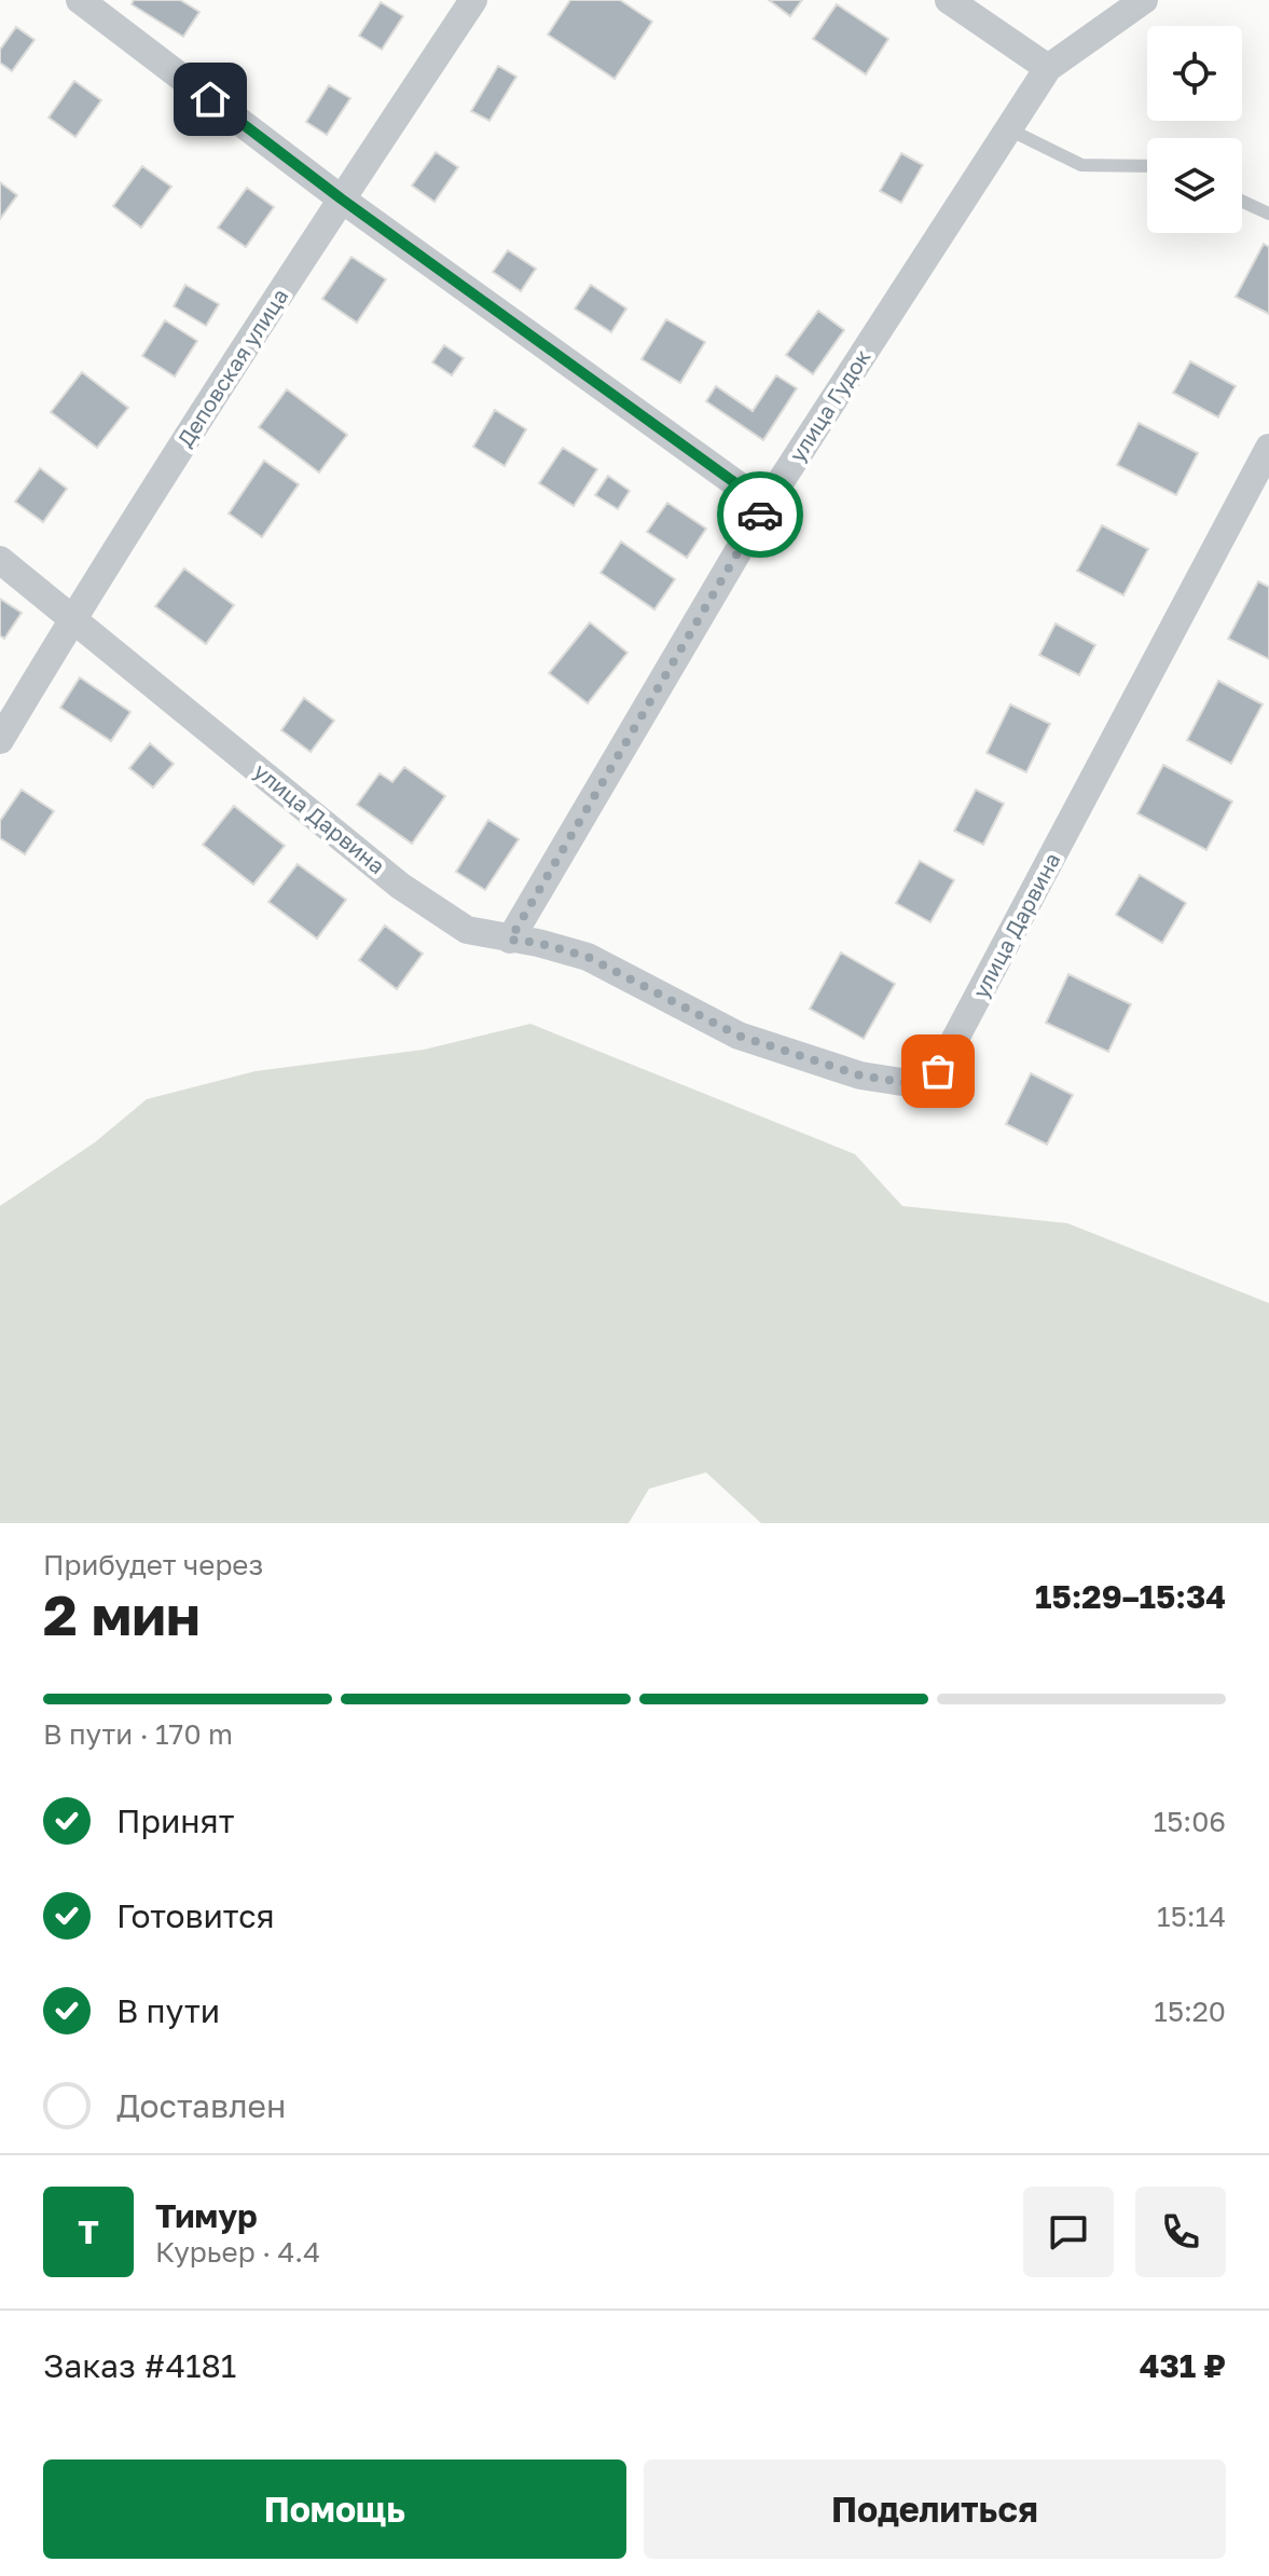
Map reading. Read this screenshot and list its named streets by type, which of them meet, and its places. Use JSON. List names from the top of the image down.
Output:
{
  "streets": {
    "street": ["Деповская улица", "улица Гудок", "улица Дарвина"]
  },
  "crossings": [
    ["Деповская улица", "улица Дарвина"],
    ["улица Гудок", "улица Дарвина"]
  ],
  "page": {
    "heading": ["2 мин", "Прибудет через", "15:29–15:34"],
    "panel": [
      "Тимур",
      "Курьер · 4.4",
      "Заказ #4181",
      "431 ₽"
    ],
    "bar": "В пути · 170 m",
    "list": [
      ["Принят", "15:06"],
      ["Готовится", "15:14"],
      ["В пути", "15:20"],
      "Доставлен"
    ],
    "round": "Т",
    "buttons": ["Помощь", "Поделиться"]
  }
}
